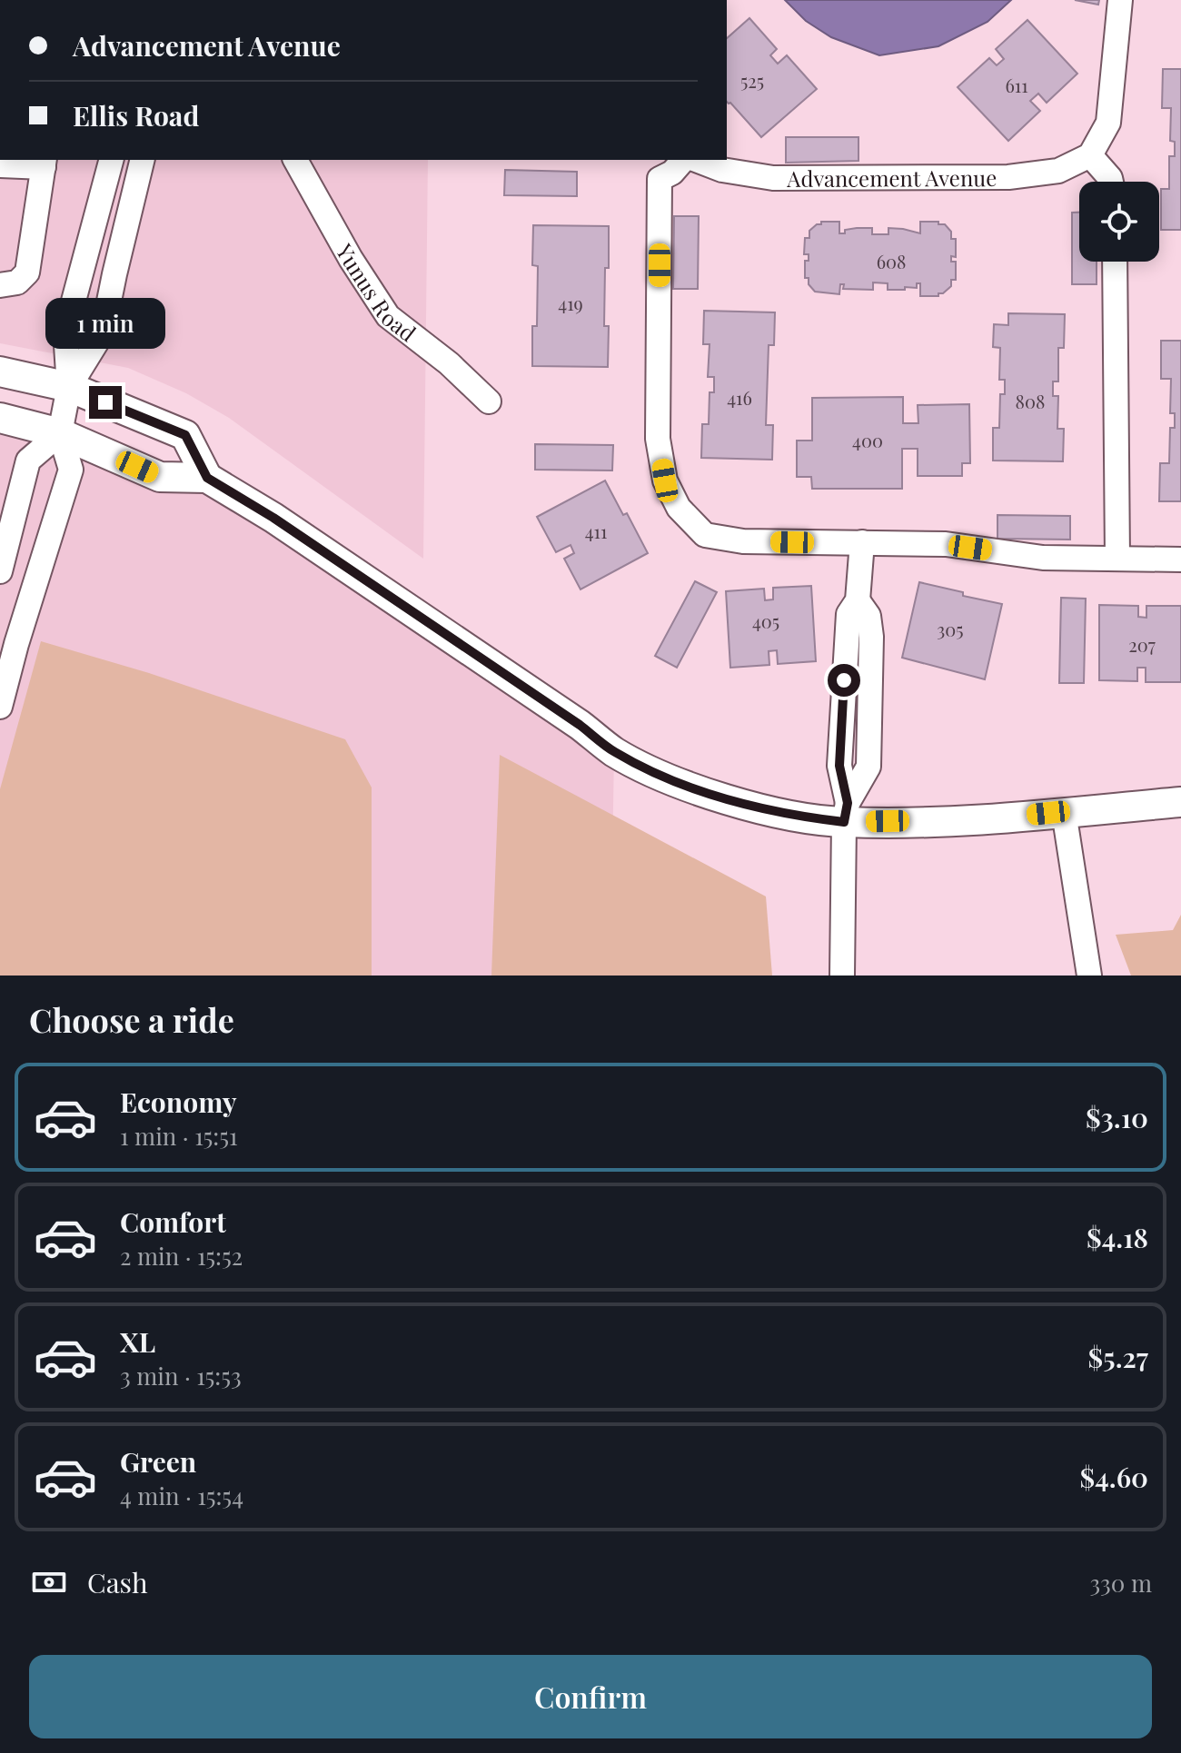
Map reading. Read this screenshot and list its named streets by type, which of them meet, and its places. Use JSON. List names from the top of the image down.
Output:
{
  "streets": {
    "street": ["Advancement Avenue", "Yunus Road"]
  },
  "house_numbers": [
    "525",
    "611",
    "608",
    "419",
    "416",
    "808",
    "400",
    "411",
    "405",
    "305",
    "207"
  ],
  "page": {
    "banner": ["Advancement Avenue", "Ellis Road"],
    "bubble": "1 min",
    "heading": "Choose a ride",
    "list": [
      {
        "name": "Economy",
        "note": "1 min · 15:51",
        "value": "$3.10"
      },
      {
        "name": "Comfort",
        "note": "2 min · 15:52",
        "value": "$4.18"
      },
      {
        "name": "XL",
        "note": "3 min · 15:53",
        "value": "$5.27"
      },
      {
        "name": "Green",
        "note": "4 min · 15:54",
        "value": "$4.60"
      }
    ],
    "pay": ["Cash", "330 m"],
    "buttons": "Confirm"
  }
}
